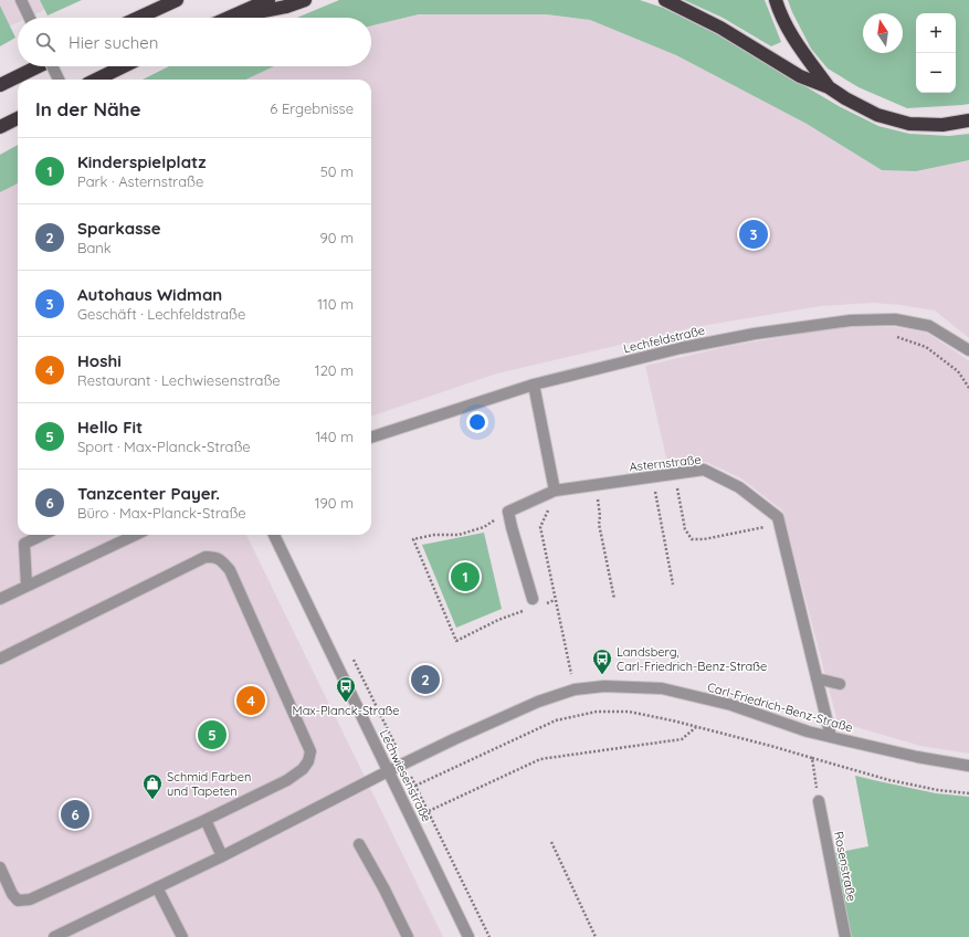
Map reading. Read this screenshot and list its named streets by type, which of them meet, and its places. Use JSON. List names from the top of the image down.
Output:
{
  "streets": {
    "street": [
      "Lechfeldstraße",
      "Asternstraße",
      "Carl-Friedrich-Benz-Straße",
      "Lechwiesenstraße",
      "Rosenstraße"
    ]
  },
  "crossings": [
    ["Asternstraße", "Carl-Friedrich-Benz-Straße"],
    ["Carl-Friedrich-Benz-Straße", "Lechwiesenstraße"]
  ],
  "places": {
    "bus stop": ["Landsberg, Carl-Friedrich-Benz-Straße", "Max-Planck-Straße"],
    "shop": ["Schmid Farben und Tapeten"]
  },
  "north": "top",
  "page": {
    "map_buttons": ["+", "−"],
    "search": "Hier suchen",
    "heading": ["In der Nähe", "6 Ergebnisse"],
    "list": [
      {
        "mark": "1",
        "name": "Kinderspielplatz",
        "note": "Park · Asternstraße",
        "value": "50 m"
      },
      {
        "mark": "2",
        "name": "Sparkasse",
        "note": "Bank",
        "value": "90 m"
      },
      {
        "mark": "3",
        "name": "Autohaus Widman",
        "note": "Geschäft · Lechfeldstraße",
        "value": "110 m"
      },
      {
        "mark": "4",
        "name": "Hoshi",
        "note": "Restaurant · Lechwiesenstraße",
        "value": "120 m"
      },
      {
        "mark": "5",
        "name": "Hello Fit",
        "note": "Sport · Max-Planck-Straße",
        "value": "140 m"
      },
      {
        "mark": "6",
        "name": "Tanzcenter Payer.",
        "note": "Büro · Max-Planck-Straße",
        "value": "190 m"
      }
    ],
    "pins": [
      "3",
      "1",
      "2",
      "4",
      "5",
      "6"
    ]
  }
}
